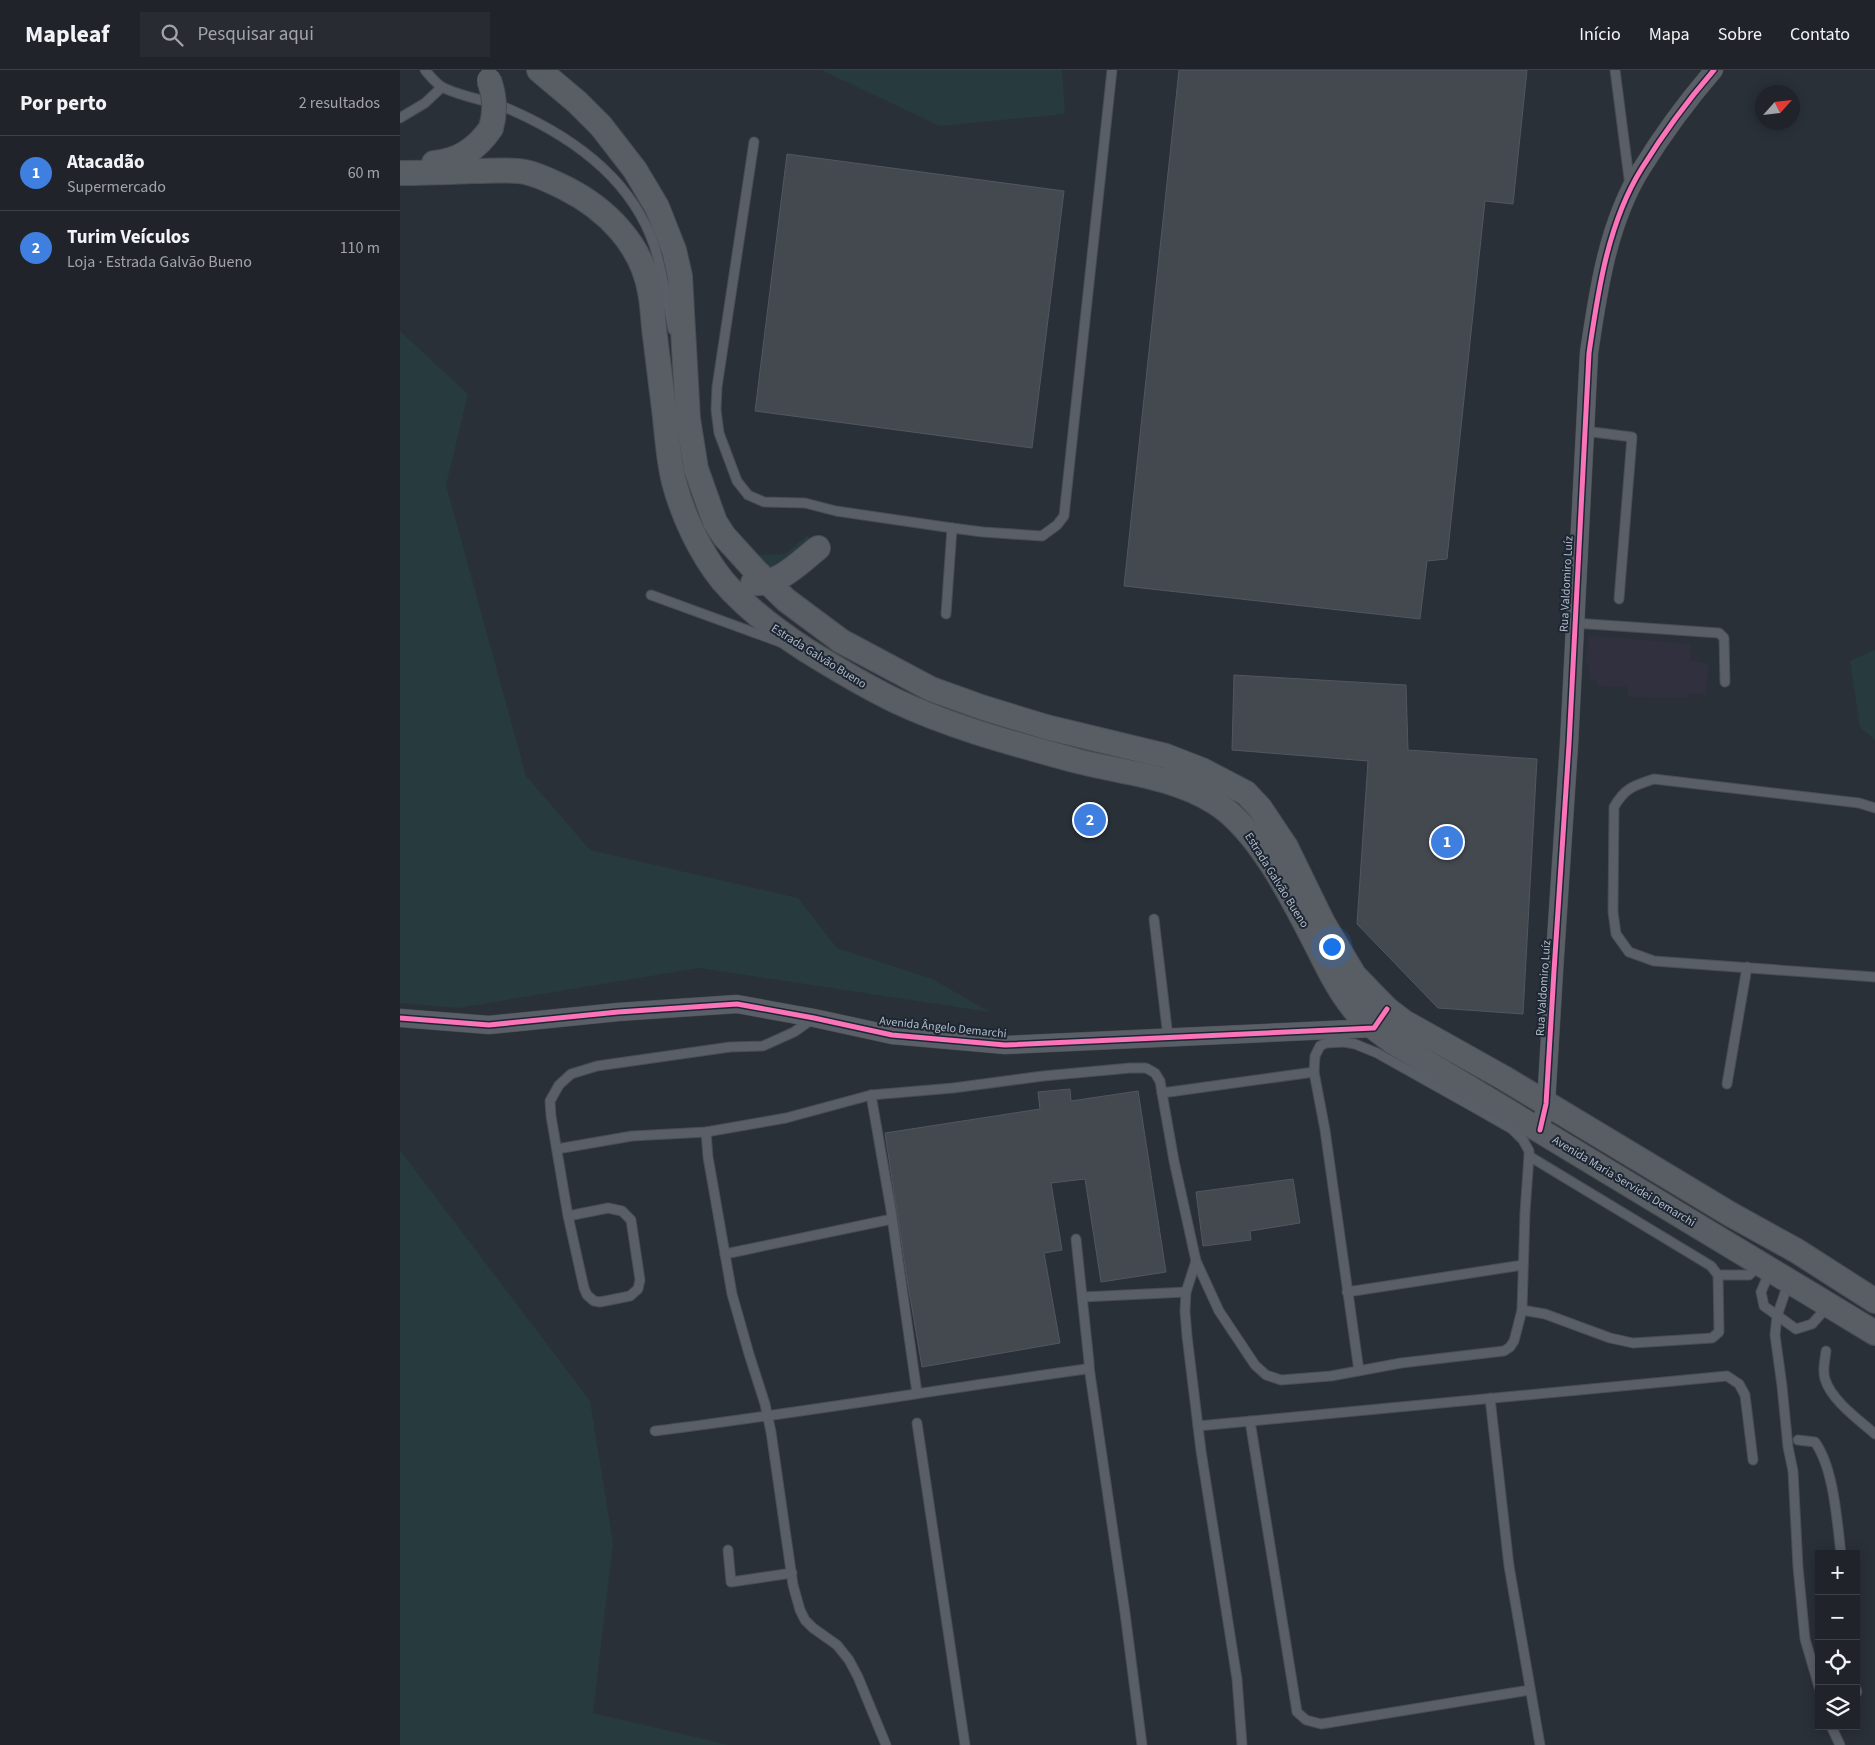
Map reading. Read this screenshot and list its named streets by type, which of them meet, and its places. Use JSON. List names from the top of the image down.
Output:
{
  "streets": {
    "main road": ["Estrada Galvão Bueno", "Avenida Maria Servidei Demarchi"],
    "street": ["Rua Valdomiro Luíz", "Avenida Ângelo Demarchi"]
  },
  "crossings": [
    ["Rua Valdomiro Luíz", "Avenida Maria Servidei Demarchi"],
    ["Estrada Galvão Bueno", "Avenida Ângelo Demarchi"],
    ["Estrada Galvão Bueno", "Avenida Maria Servidei Demarchi"],
    ["Avenida Ângelo Demarchi", "Avenida Maria Servidei Demarchi"]
  ],
  "north": "top right",
  "page": {
    "header": "Mapleaf",
    "search": "Pesquisar aqui",
    "nav": [
      "Início",
      "Mapa",
      "Sobre",
      "Contato"
    ],
    "heading": ["Por perto", "2 resultados"],
    "list": [
      {
        "mark": "1",
        "name": "Atacadão",
        "note": "Supermercado",
        "value": "60 m"
      },
      {
        "mark": "2",
        "name": "Turim Veículos",
        "note": "Loja · Estrada Galvão Bueno",
        "value": "110 m"
      }
    ],
    "pins": ["2", "1"],
    "map_buttons": ["+", "−"]
  }
}
